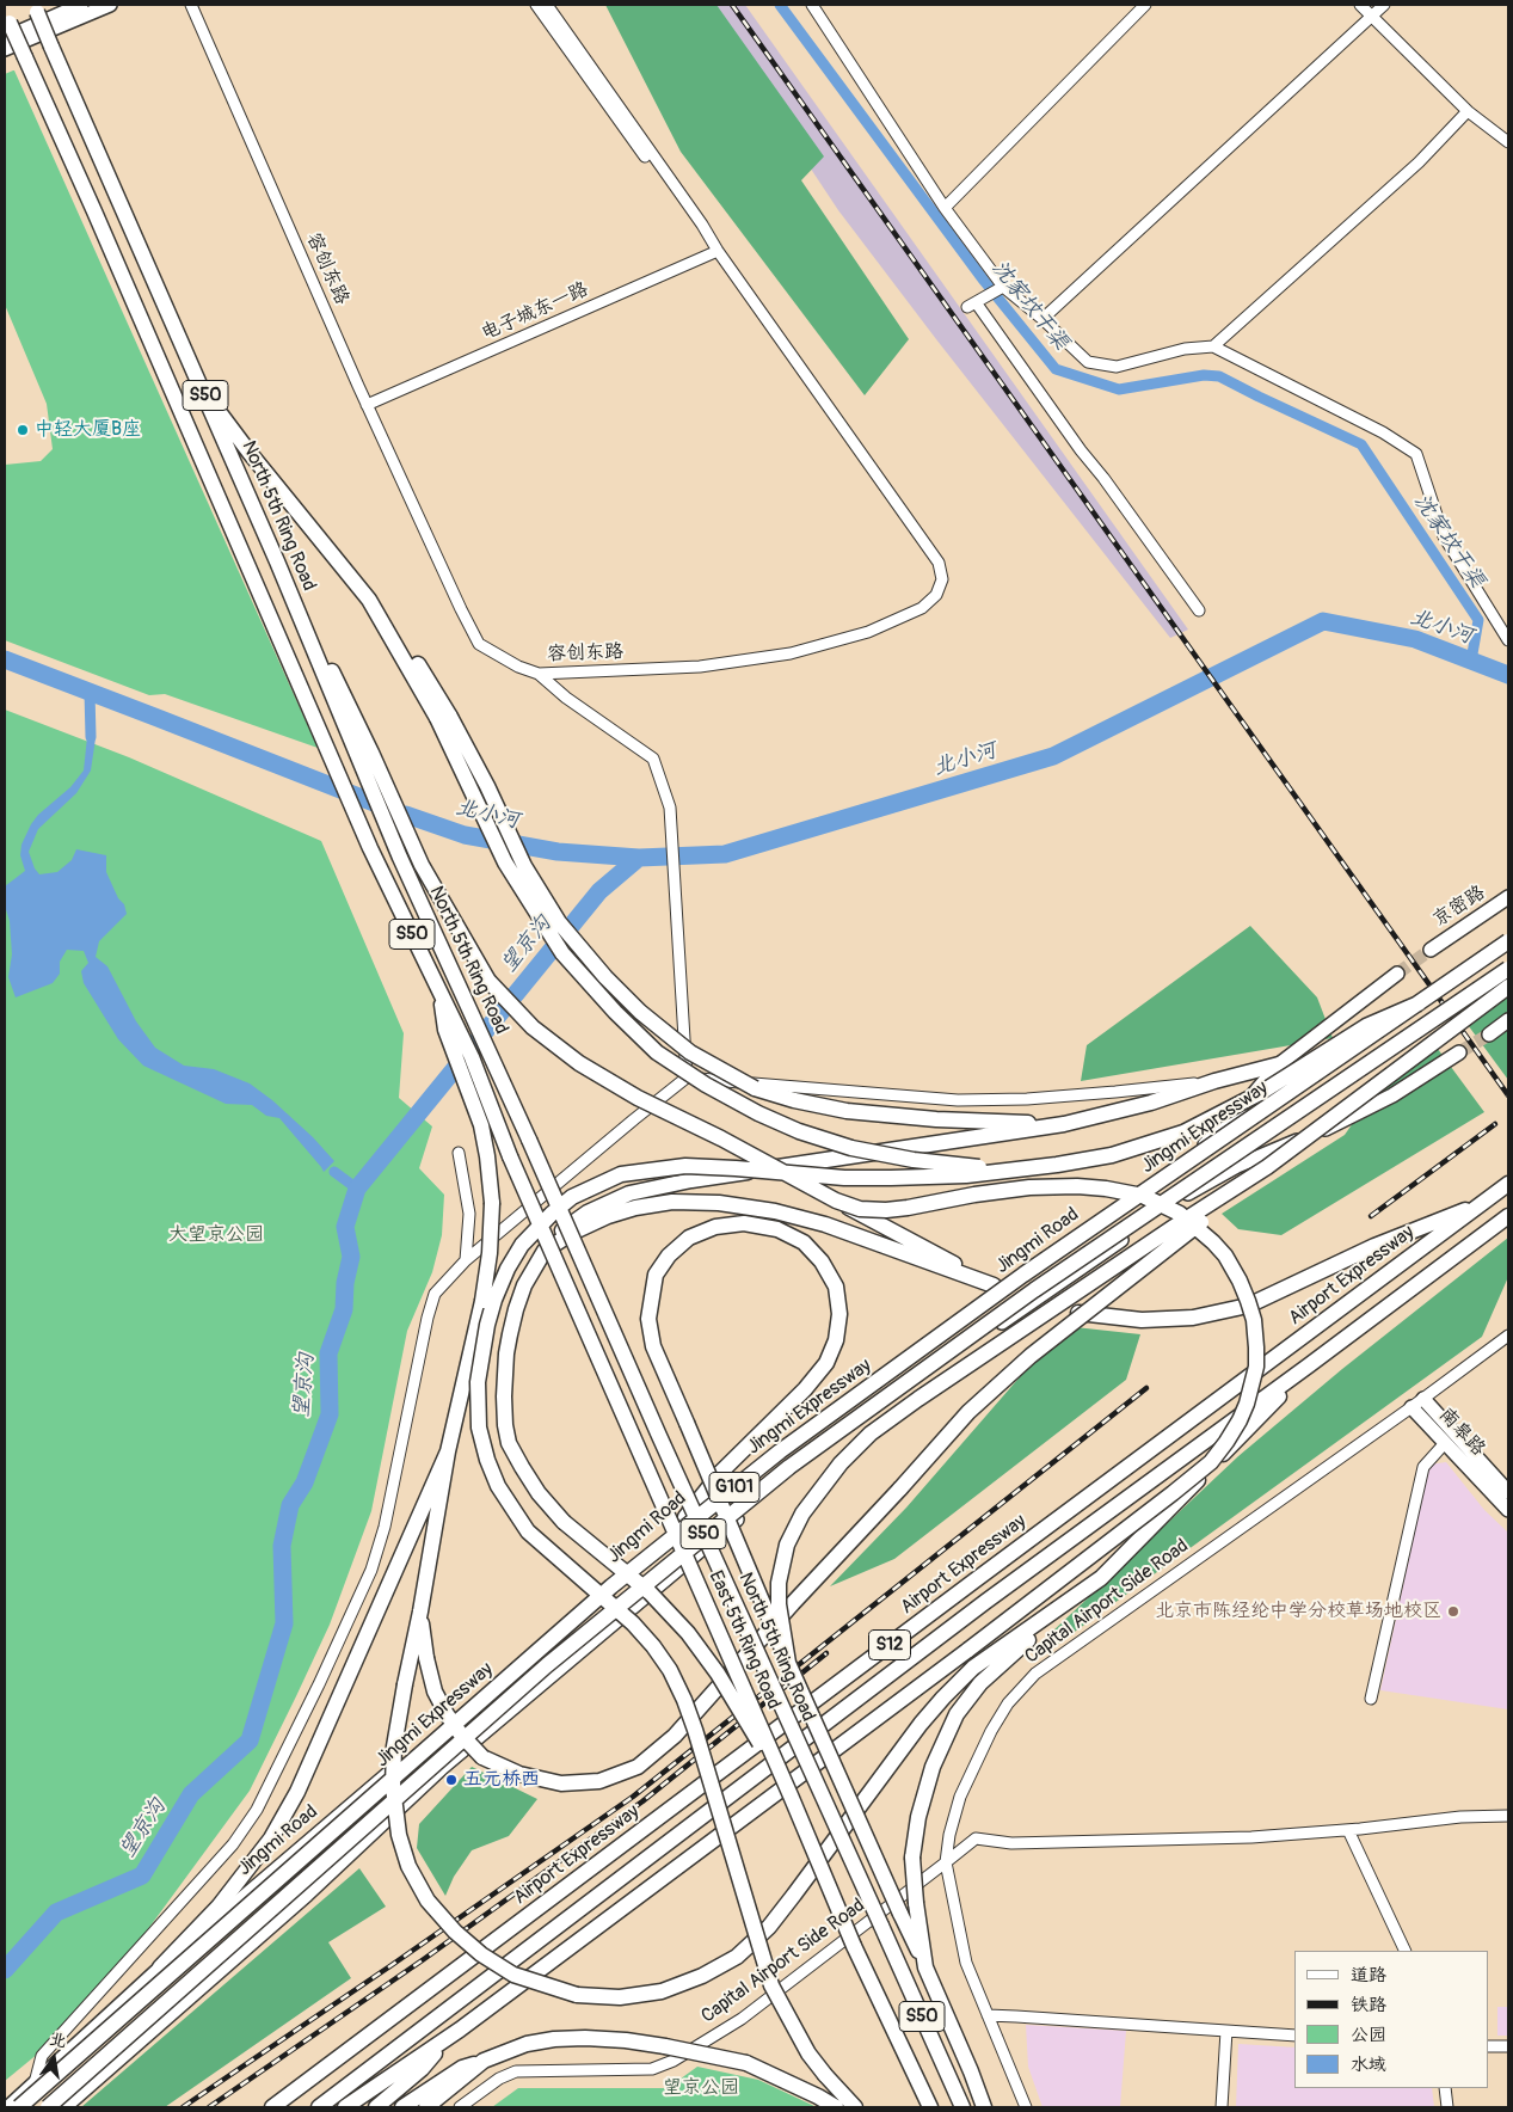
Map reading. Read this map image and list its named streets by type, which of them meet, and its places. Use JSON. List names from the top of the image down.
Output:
{
  "streets": {
    "highway": [
      "S50",
      "North 5th Ring Road",
      "Jingmi Expressway",
      "Airport Expressway",
      "G101",
      "East 5th Ring Road",
      "S12"
    ],
    "main road": ["京密路", "Jingmi Road", "南皋路"],
    "street": ["容创东路", "电子城东一路", "Capital Airport Side Road"]
  },
  "crossings": [
    ["容创东路", "电子城东一路"],
    ["North 5th Ring Road", "East 5th Ring Road"],
    ["南皋路", "Capital Airport Side Road"]
  ],
  "water": ["沈家坟干渠", "北小河", "望京沟"],
  "parks": ["大望京公园", "望京公园"],
  "places": ["中轻大厦B座", "北京市陈经纶中学分校草场地校区", "五元桥西"],
  "legend": [
    "道路",
    "铁路",
    "公园",
    "水域"
  ],
  "north": "top"
}
